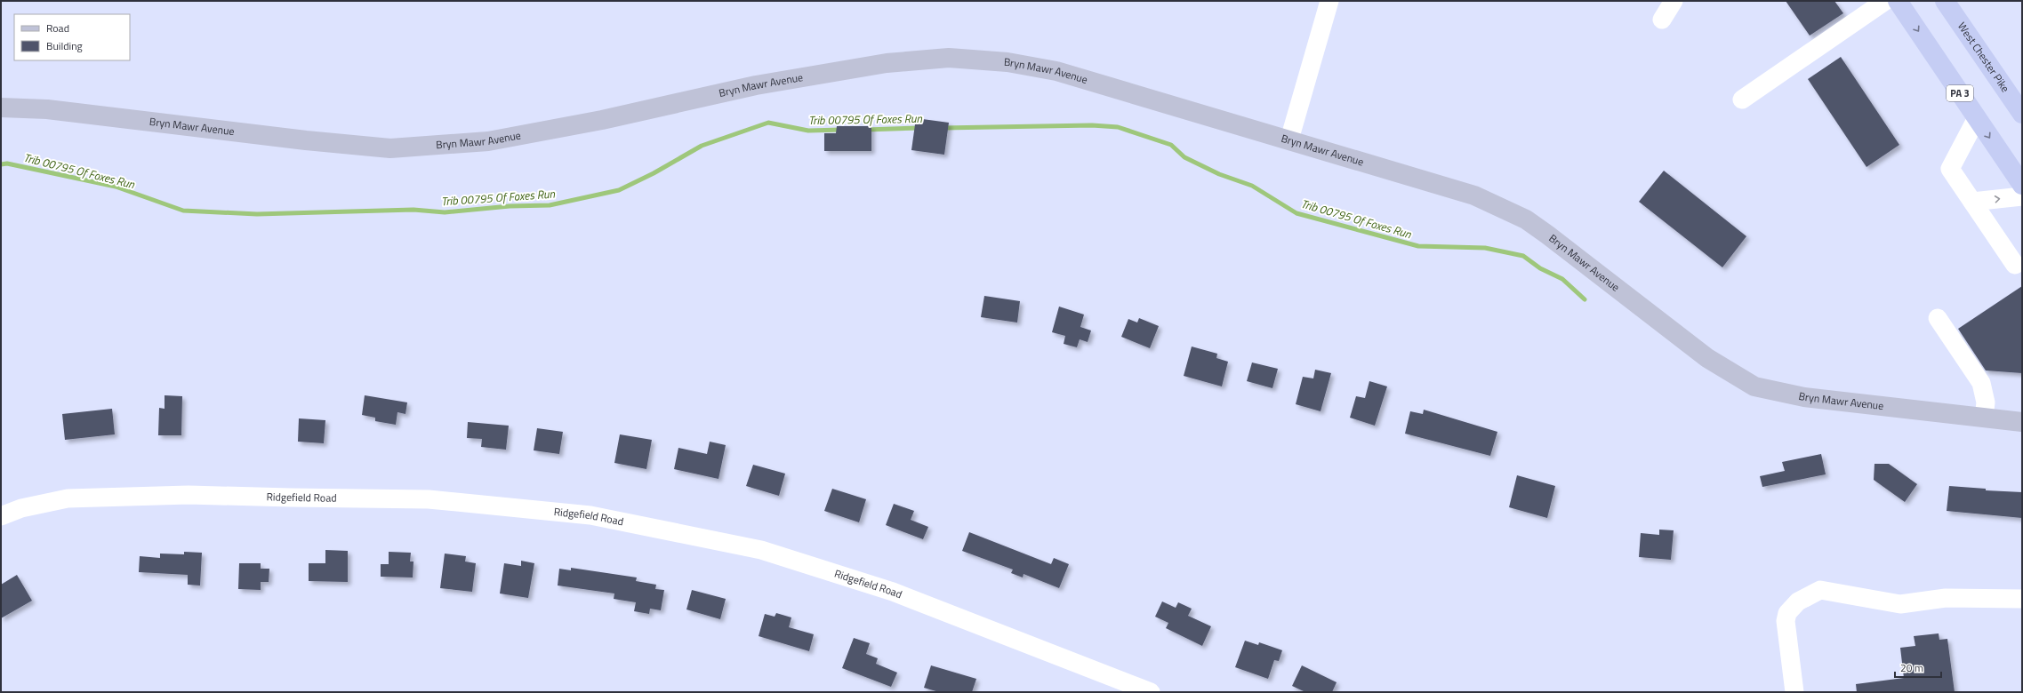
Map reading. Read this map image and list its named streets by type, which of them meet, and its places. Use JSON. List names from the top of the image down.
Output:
{
  "streets": {
    "highway": ["West Chester Pike", "PA 3"],
    "main road": ["Bryn Mawr Avenue"],
    "street": ["Ridgefield Road"]
  },
  "water": ["Trib 00795 Of Foxes Run"],
  "legend": ["Road", "Building"],
  "scale_bar": "20 m"
}
